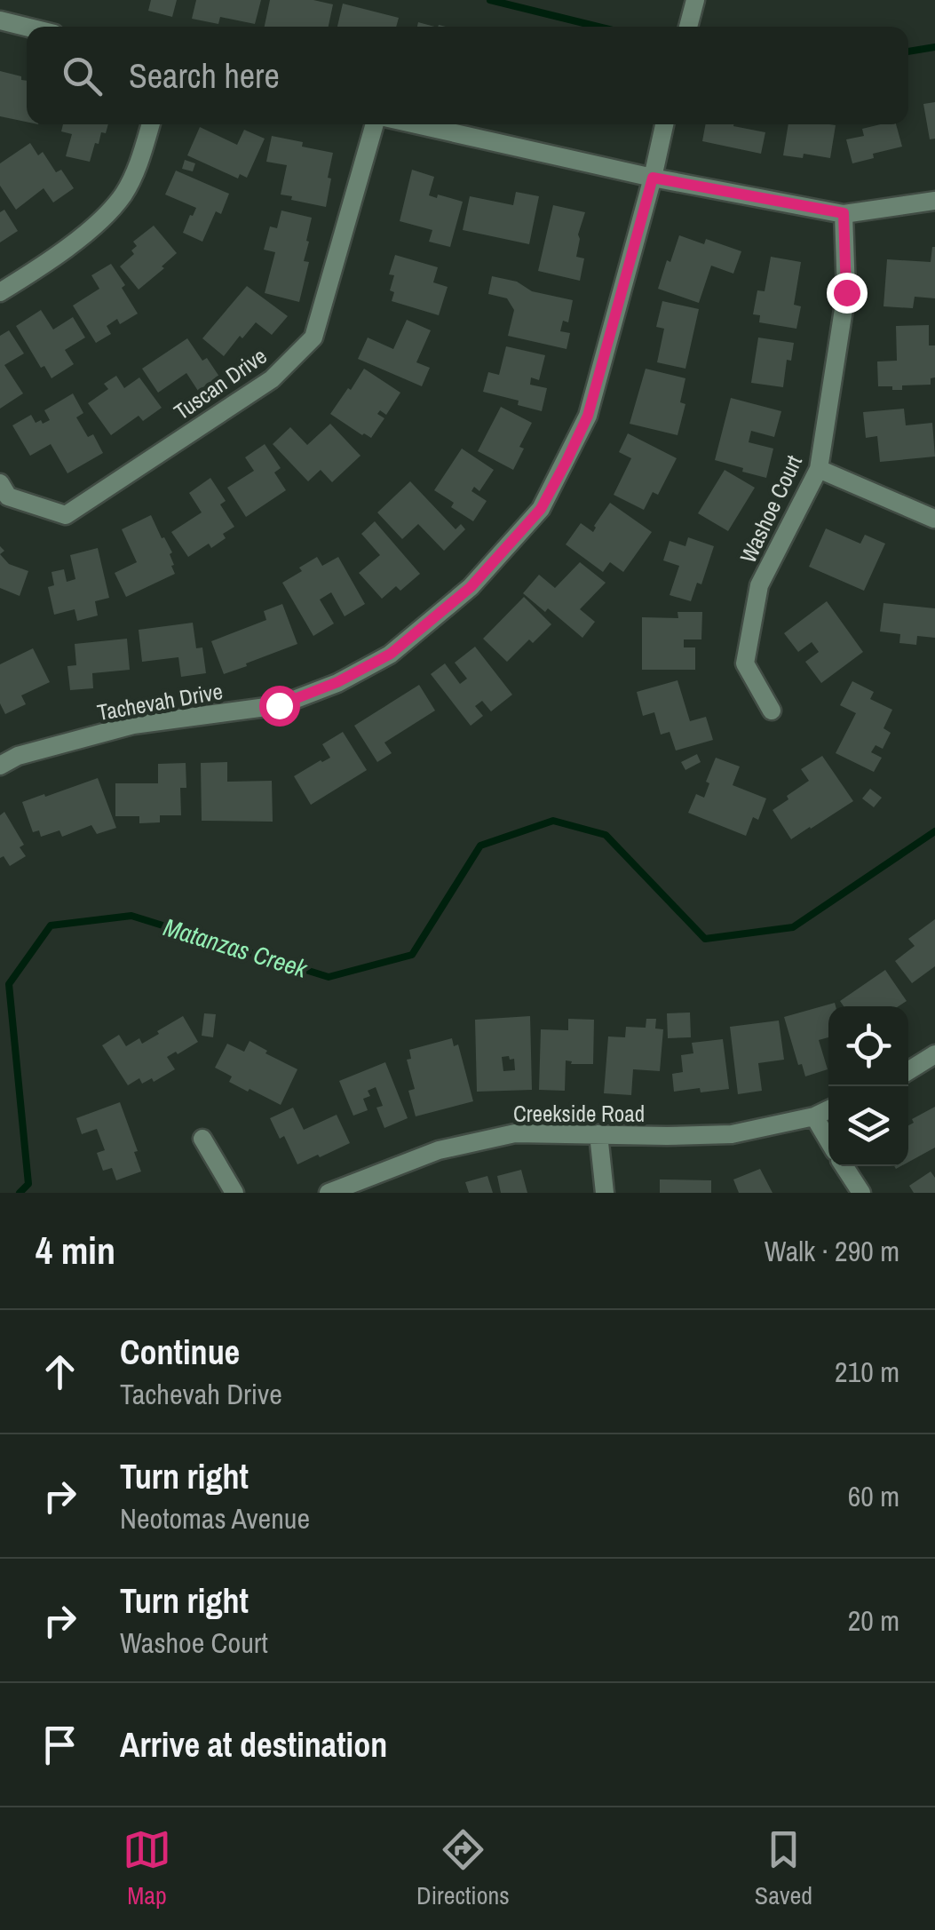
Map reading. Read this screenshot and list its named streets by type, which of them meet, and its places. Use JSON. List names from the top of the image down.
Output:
{
  "streets": {
    "street": [
      "Tuscan Drive",
      "Washoe Court",
      "Tachevah Drive",
      "Creekside Road"
    ]
  },
  "water": ["Matanzas Creek"],
  "page": {
    "search": "Search here",
    "heading": ["4 min", "Walk · 290 m"],
    "list": [
      ["Continue", "Tachevah Drive", "210 m"],
      ["Turn right", "Neotomas Avenue", "60 m"],
      ["Turn right", "Washoe Court", "20 m"],
      "Arrive at destination"
    ],
    "nav": ["Map", "Directions", "Saved"]
  }
}
